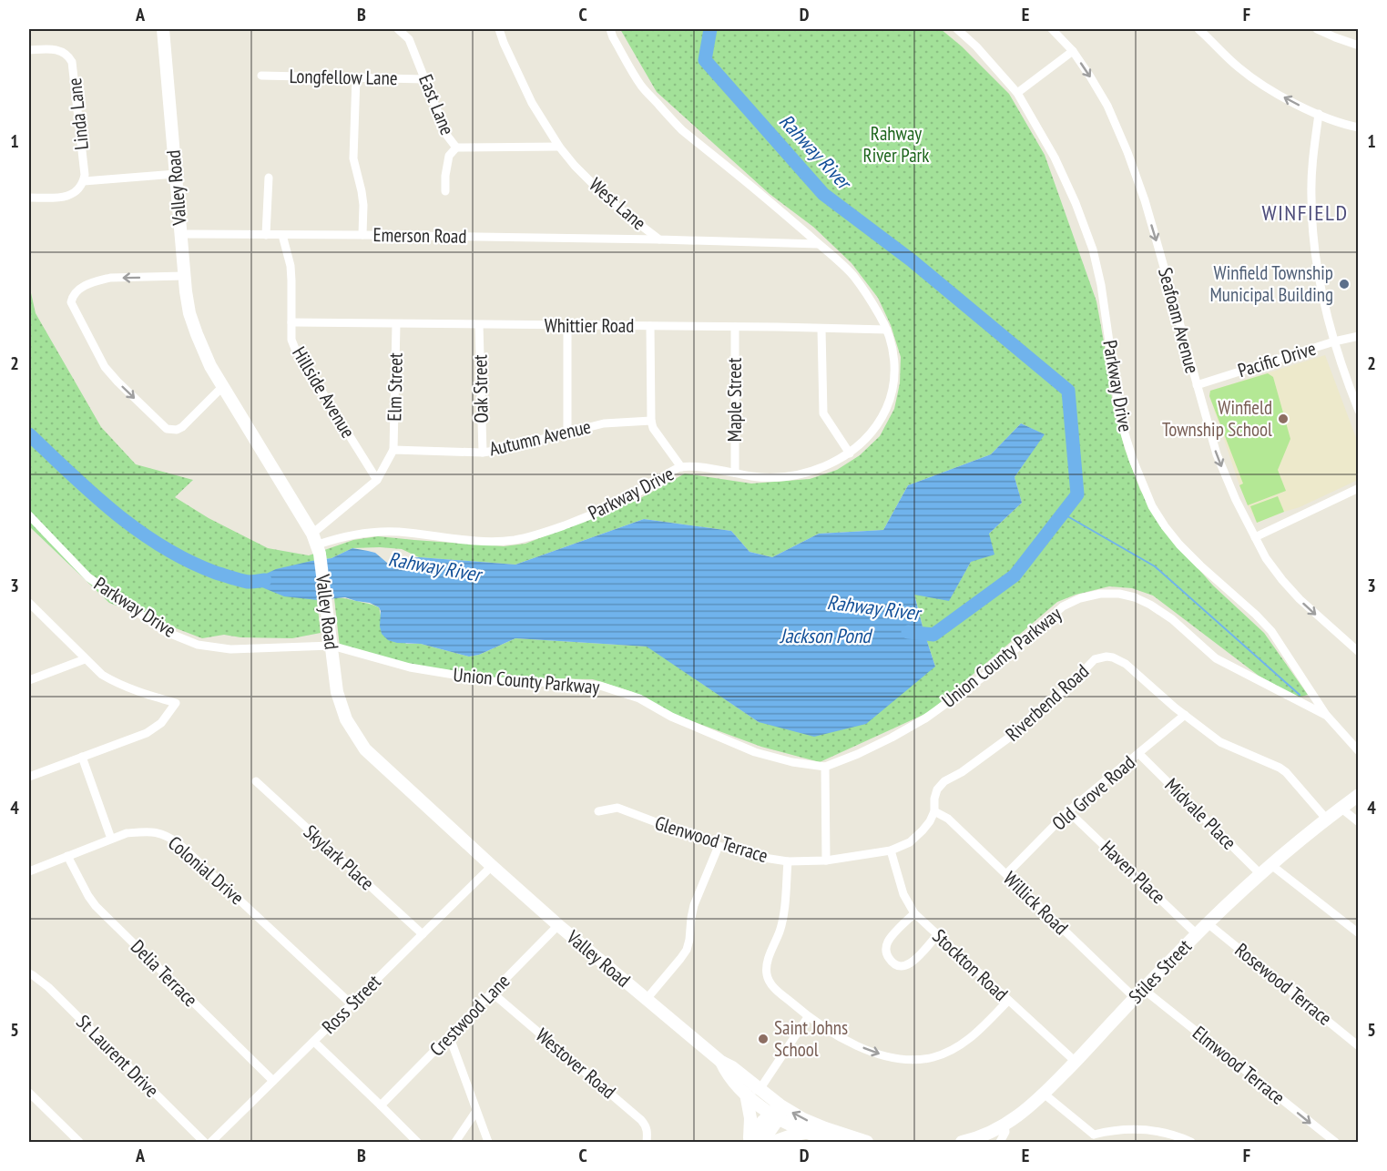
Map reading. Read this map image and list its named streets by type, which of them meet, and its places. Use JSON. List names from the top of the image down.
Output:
{
  "streets": {
    "street": [
      "Longfellow Lane",
      "East Lane",
      "Linda Lane",
      "Valley Road",
      "West Lane",
      "Emerson Road",
      "Seafoam Avenue",
      "Whittier Road",
      "Pacific Drive",
      "Parkway Drive",
      "Elm Street",
      "Oak Street",
      "Hillside Avenue",
      "Maple Street",
      "Autumn Avenue",
      "Union County Parkway",
      "Riverbend Road",
      "Old Grove Road",
      "Midvale Place",
      "Glenwood Terrace",
      "Skylark Place",
      "Colonial Drive",
      "Haven Place",
      "Willick Road",
      "Stockton Road",
      "Stiles Street",
      "Delia Terrace",
      "Rosewood Terrace",
      "Ross Street",
      "Crestwood Lane",
      "St Laurent Drive",
      "Westover Road",
      "Elmwood Terrace"
    ]
  },
  "crossings": [
    ["Longfellow Lane", "East Lane"],
    ["East Lane", "West Lane"],
    ["Valley Road", "Emerson Road"],
    ["Valley Road", "Parkway Drive"],
    ["Valley Road", "Union County Parkway"],
    ["Valley Road", "Ross Street"],
    ["Valley Road", "Crestwood Lane"],
    ["West Lane", "Emerson Road"],
    ["West Lane", "Parkway Drive"],
    ["Emerson Road", "Hillside Avenue"],
    ["Seafoam Avenue", "Pacific Drive"],
    ["Whittier Road", "Parkway Drive"],
    ["Whittier Road", "Elm Street"],
    ["Whittier Road", "Oak Street"],
    ["Whittier Road", "Hillside Avenue"],
    ["Whittier Road", "Maple Street"],
    ["Parkway Drive", "Maple Street"],
    ["Parkway Drive", "Union County Parkway"],
    ["Elm Street", "Autumn Avenue"],
    ["Oak Street", "Autumn Avenue"],
    ["Riverbend Road", "Old Grove Road"],
    ["Riverbend Road", "Glenwood Terrace"],
    ["Riverbend Road", "Willick Road"],
    ["Riverbend Road", "Stockton Road"],
    ["Riverbend Road", "Stiles Street"],
    ["Old Grove Road", "Midvale Place"],
    ["Old Grove Road", "Haven Place"],
    ["Old Grove Road", "Willick Road"],
    ["Midvale Place", "Stiles Street"],
    ["Glenwood Terrace", "Stockton Road"],
    ["Skylark Place", "Ross Street"],
    ["Colonial Drive", "Delia Terrace"],
    ["Colonial Drive", "Ross Street"],
    ["Haven Place", "Stiles Street"],
    ["Willick Road", "Stiles Street"],
    ["Willick Road", "Elmwood Terrace"],
    ["Stockton Road", "Stiles Street"],
    ["Stiles Street", "Rosewood Terrace"],
    ["Stiles Street", "Elmwood Terrace"],
    ["Delia Terrace", "Ross Street"],
    ["Crestwood Lane", "Westover Road"]
  ],
  "one_way": ["Seafoam Avenue", "Elmwood Terrace"],
  "districts": ["WINFIELD"],
  "water": ["Rahway River", "Jackson Pond"],
  "parks": ["Rahway River Park"],
  "places": ["Winfield Township Municipal Building", "Winfield Township School", "Saint Johns School"],
  "grid": {
    "columns": [
      "A",
      "B",
      "C",
      "D",
      "E",
      "F"
    ],
    "rows": [
      "1",
      "2",
      "3",
      "4",
      "5"
    ]
  }
}
